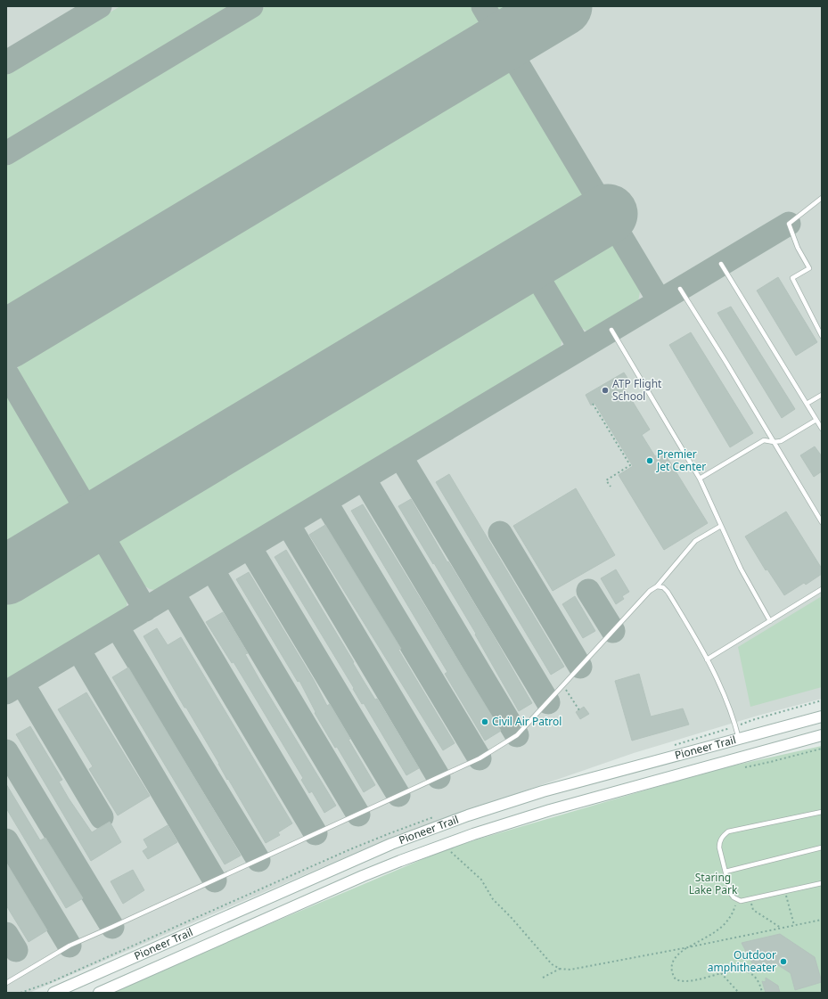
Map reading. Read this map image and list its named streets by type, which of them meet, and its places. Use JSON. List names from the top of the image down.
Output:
{
  "streets": {
    "main road": ["Pioneer Trail"]
  },
  "parks": ["Staring Lake Park"],
  "places": [
    "ATP Flight School",
    "Premier Jet Center",
    "Civil Air Patrol",
    "Outdoor amphitheater"
  ]
}
